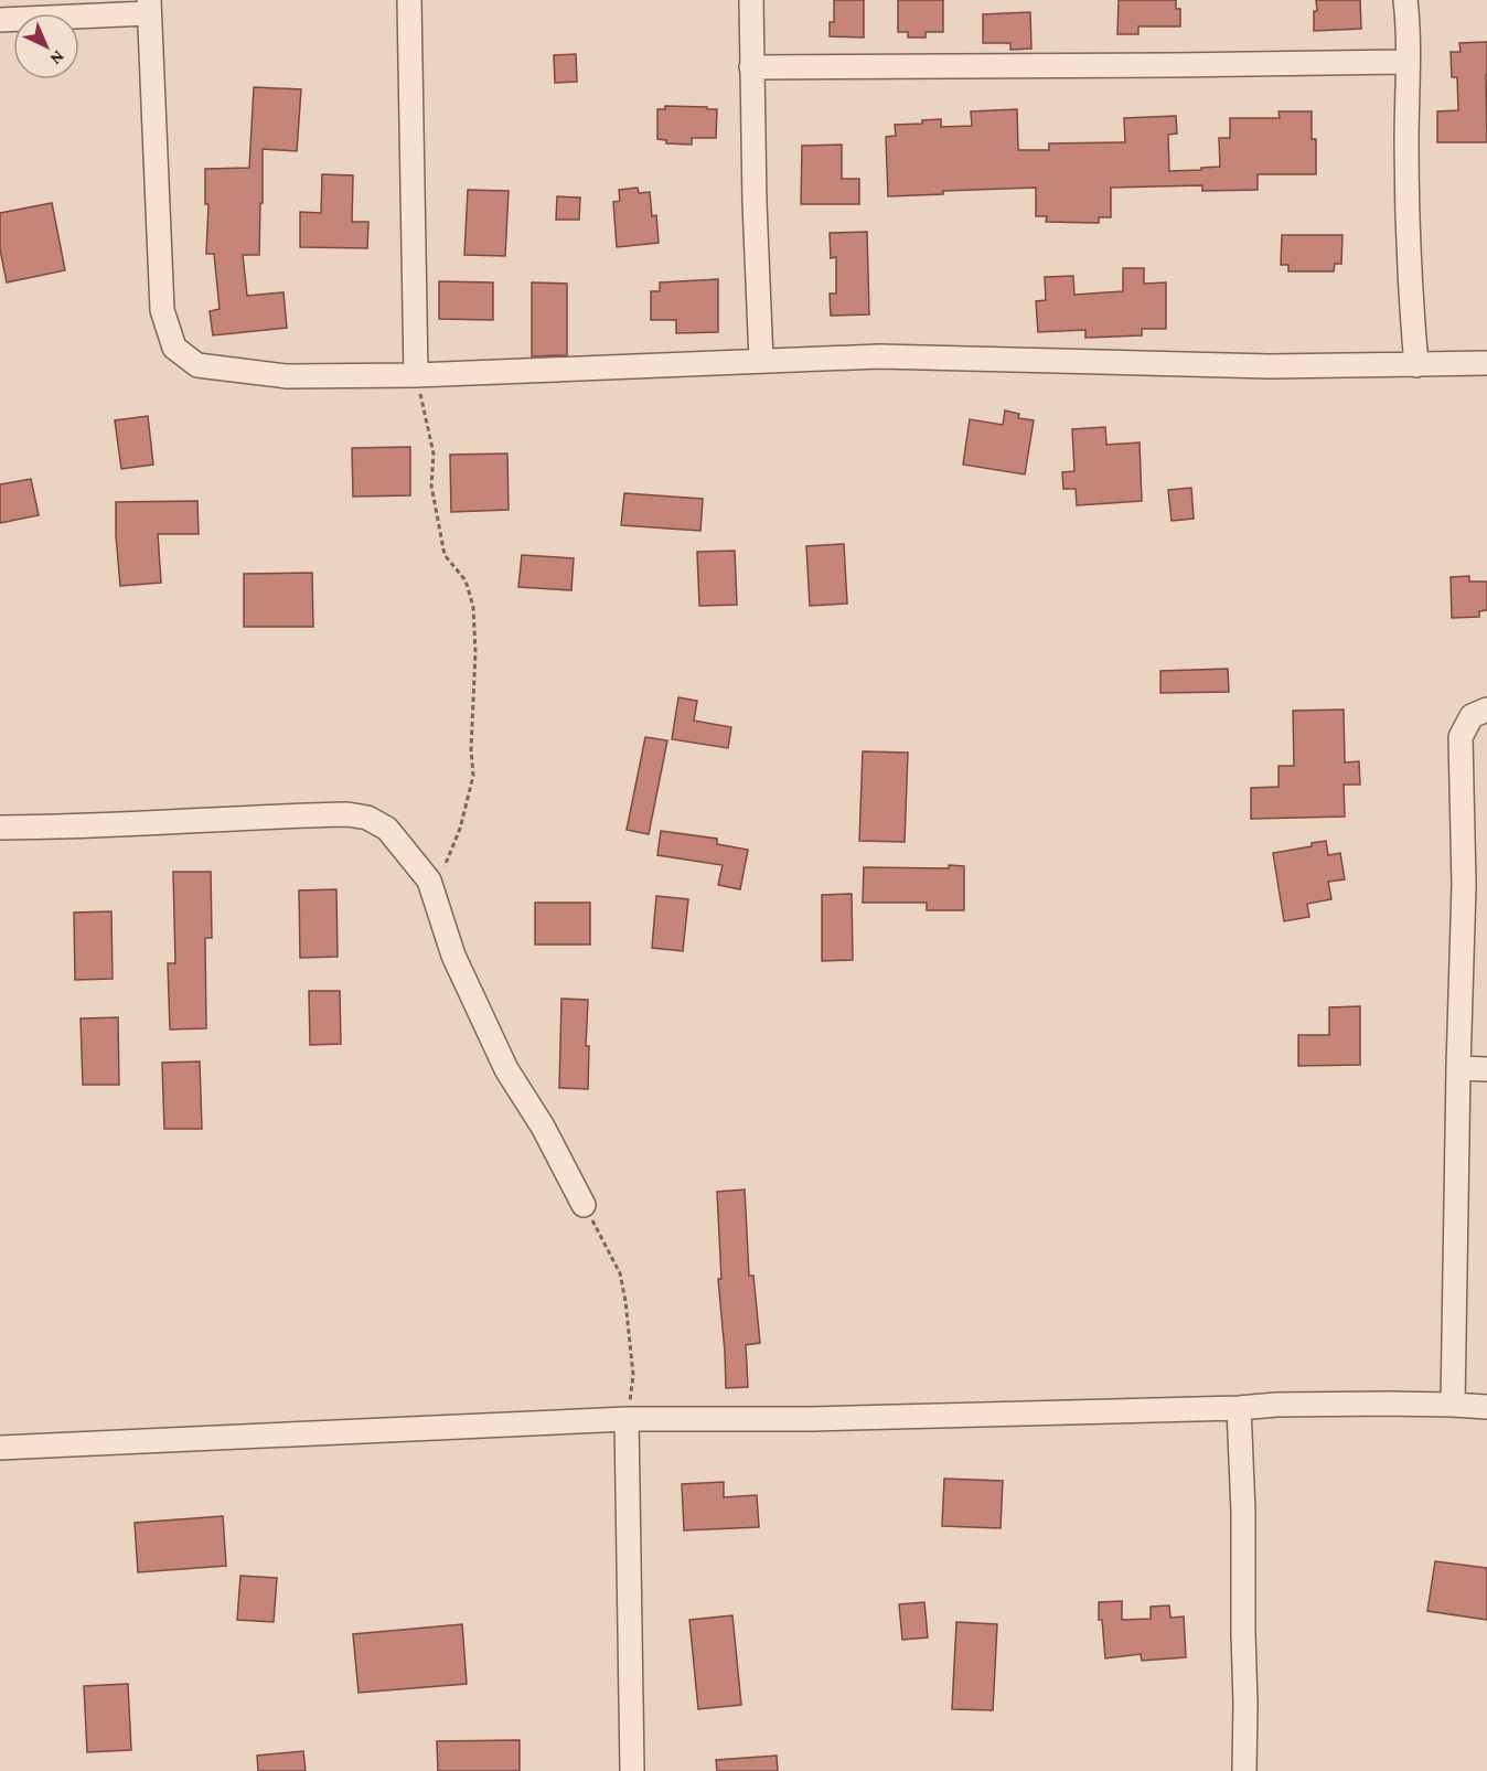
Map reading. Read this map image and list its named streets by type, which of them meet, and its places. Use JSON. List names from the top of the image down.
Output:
{
  "north": "bottom right"
}
